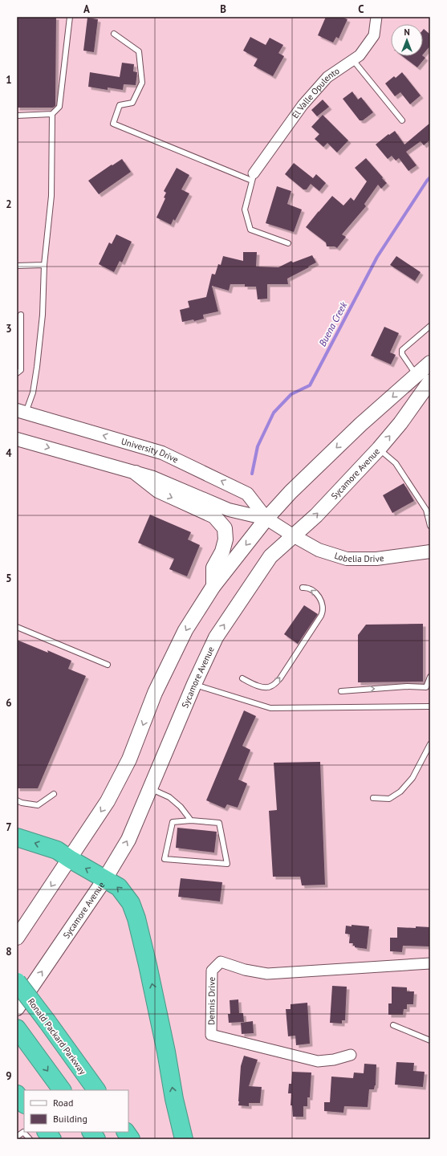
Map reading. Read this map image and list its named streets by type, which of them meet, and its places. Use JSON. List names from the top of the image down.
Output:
{
  "streets": {
    "highway": ["Ronald Packard Parkway"],
    "main road": ["Sycamore Avenue"],
    "street": [
      "El Valle Opulento",
      "University Drive",
      "Lobelia Drive",
      "Dennis Drive"
    ]
  },
  "crossings": [
    ["University Drive", "Sycamore Avenue"],
    ["University Drive", "Lobelia Drive"],
    ["Sycamore Avenue", "Lobelia Drive"]
  ],
  "water": ["Buena Creek"],
  "legend": ["Road", "Building"],
  "north": "top",
  "grid": {
    "columns": ["A", "B", "C"],
    "rows": [
      "1",
      "2",
      "3",
      "4",
      "5",
      "6",
      "7",
      "8",
      "9"
    ]
  }
}
